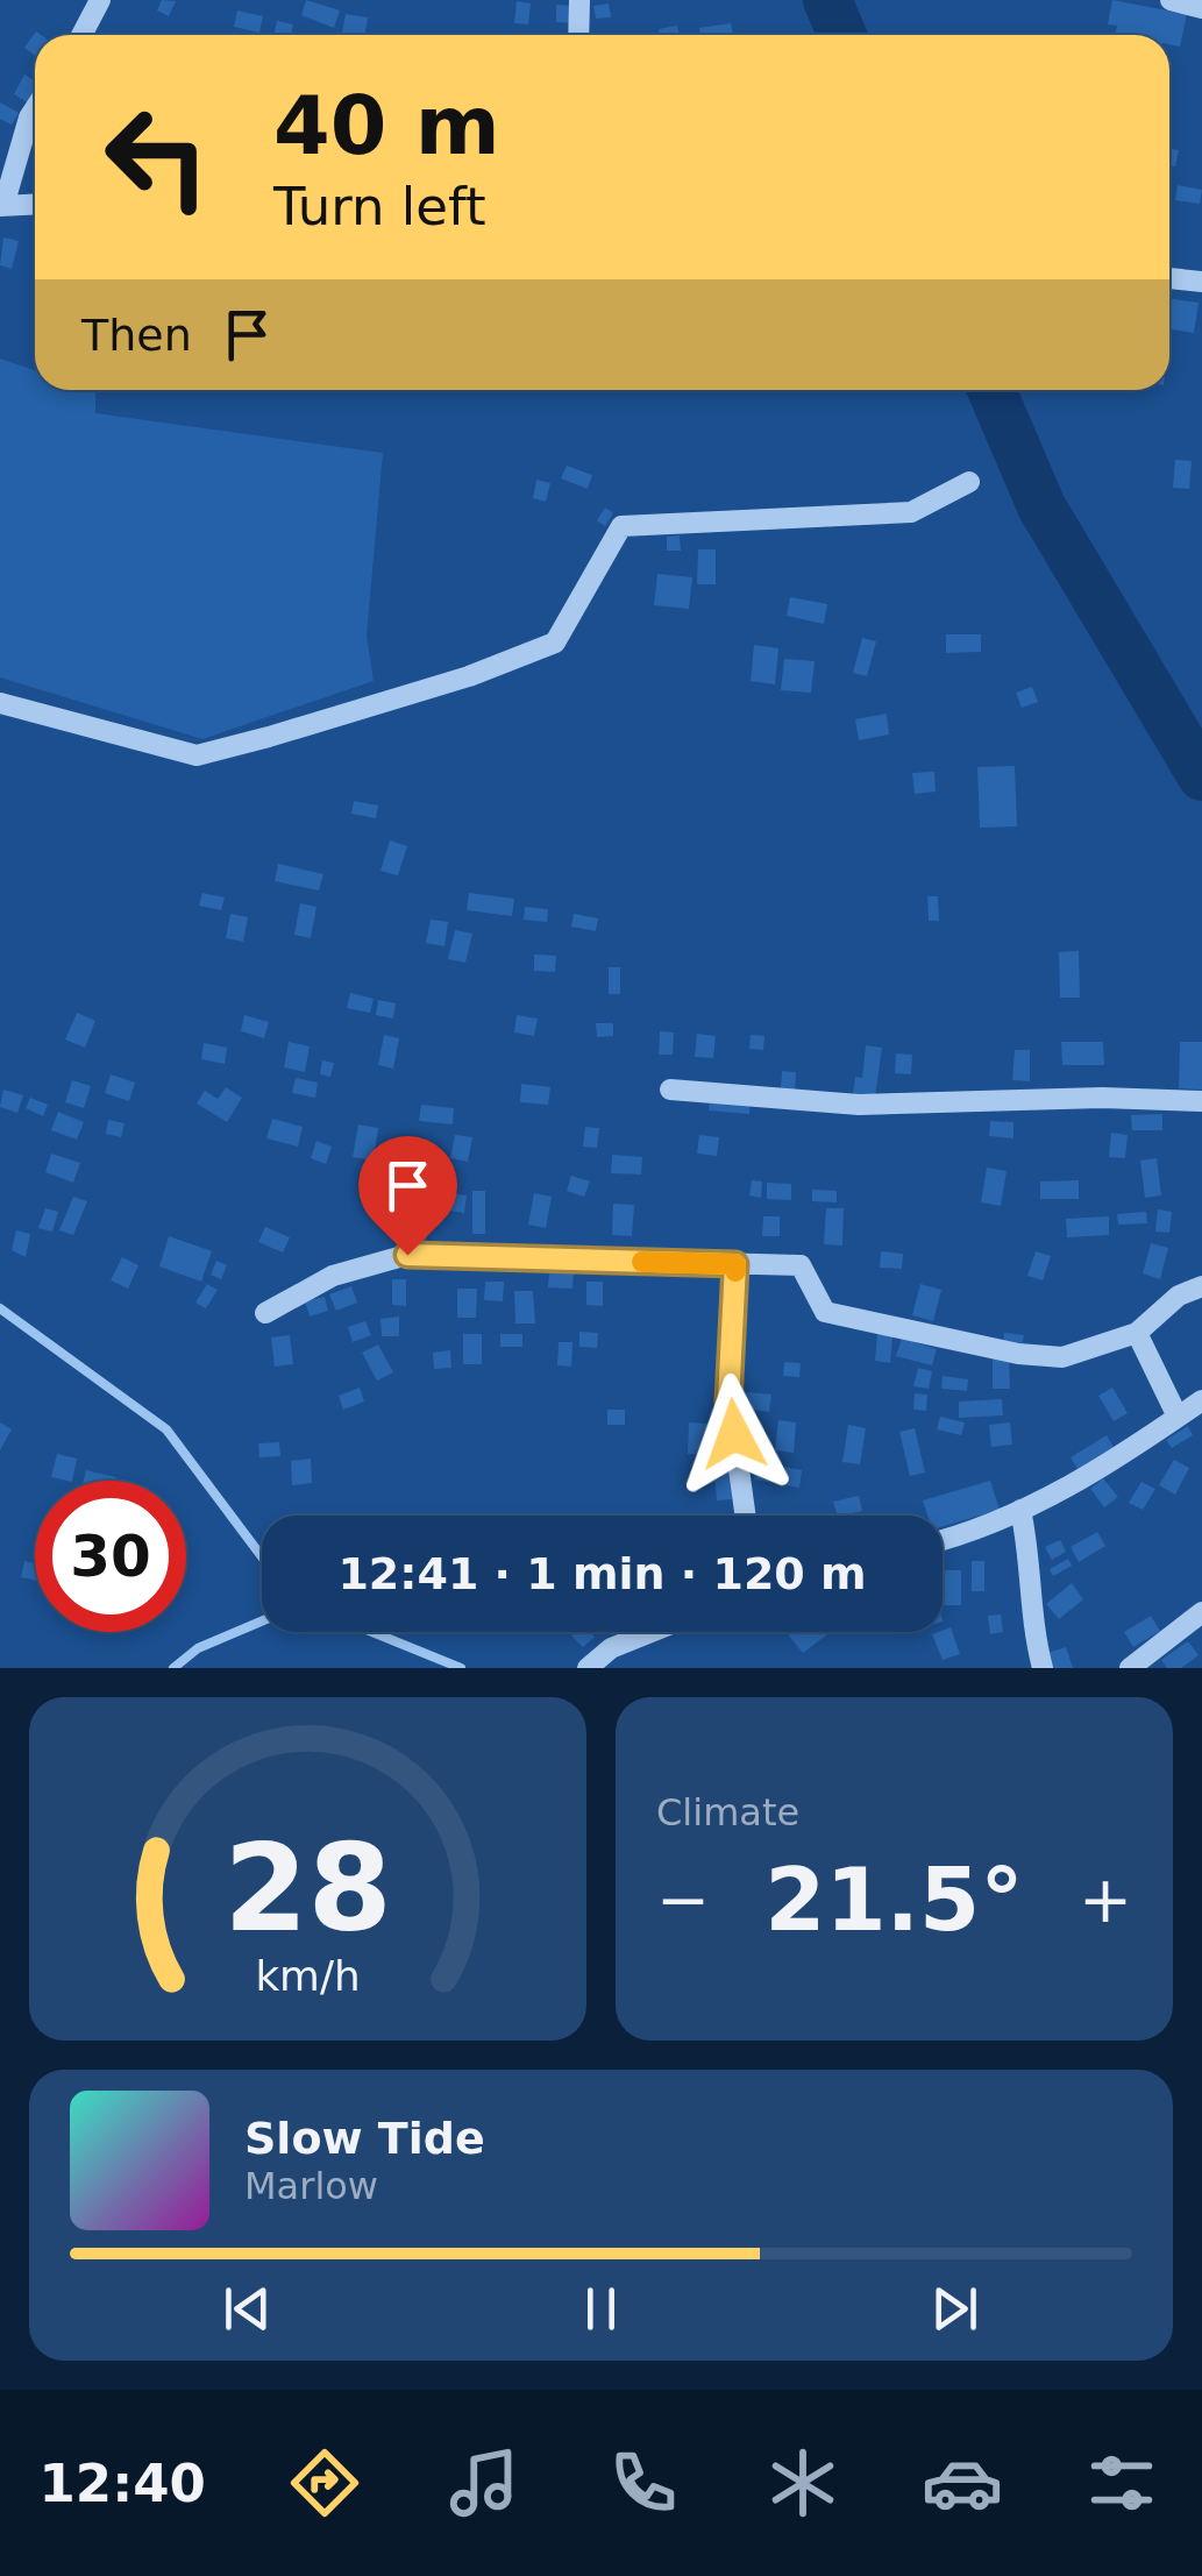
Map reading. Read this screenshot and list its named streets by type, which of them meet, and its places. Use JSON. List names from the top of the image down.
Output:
{
  "page": {
    "turn": ["40 m", "Turn left"],
    "then": "Then",
    "limit": "30",
    "trip": "12:41 · 1 min · 120 m",
    "tile": "Climate",
    "heat": ["−", "21.5°", "+"],
    "song": ["Slow Tide", "Marlow"],
    "tabs": "12:40",
    "gauge": ["28", "km/h"]
  }
}
